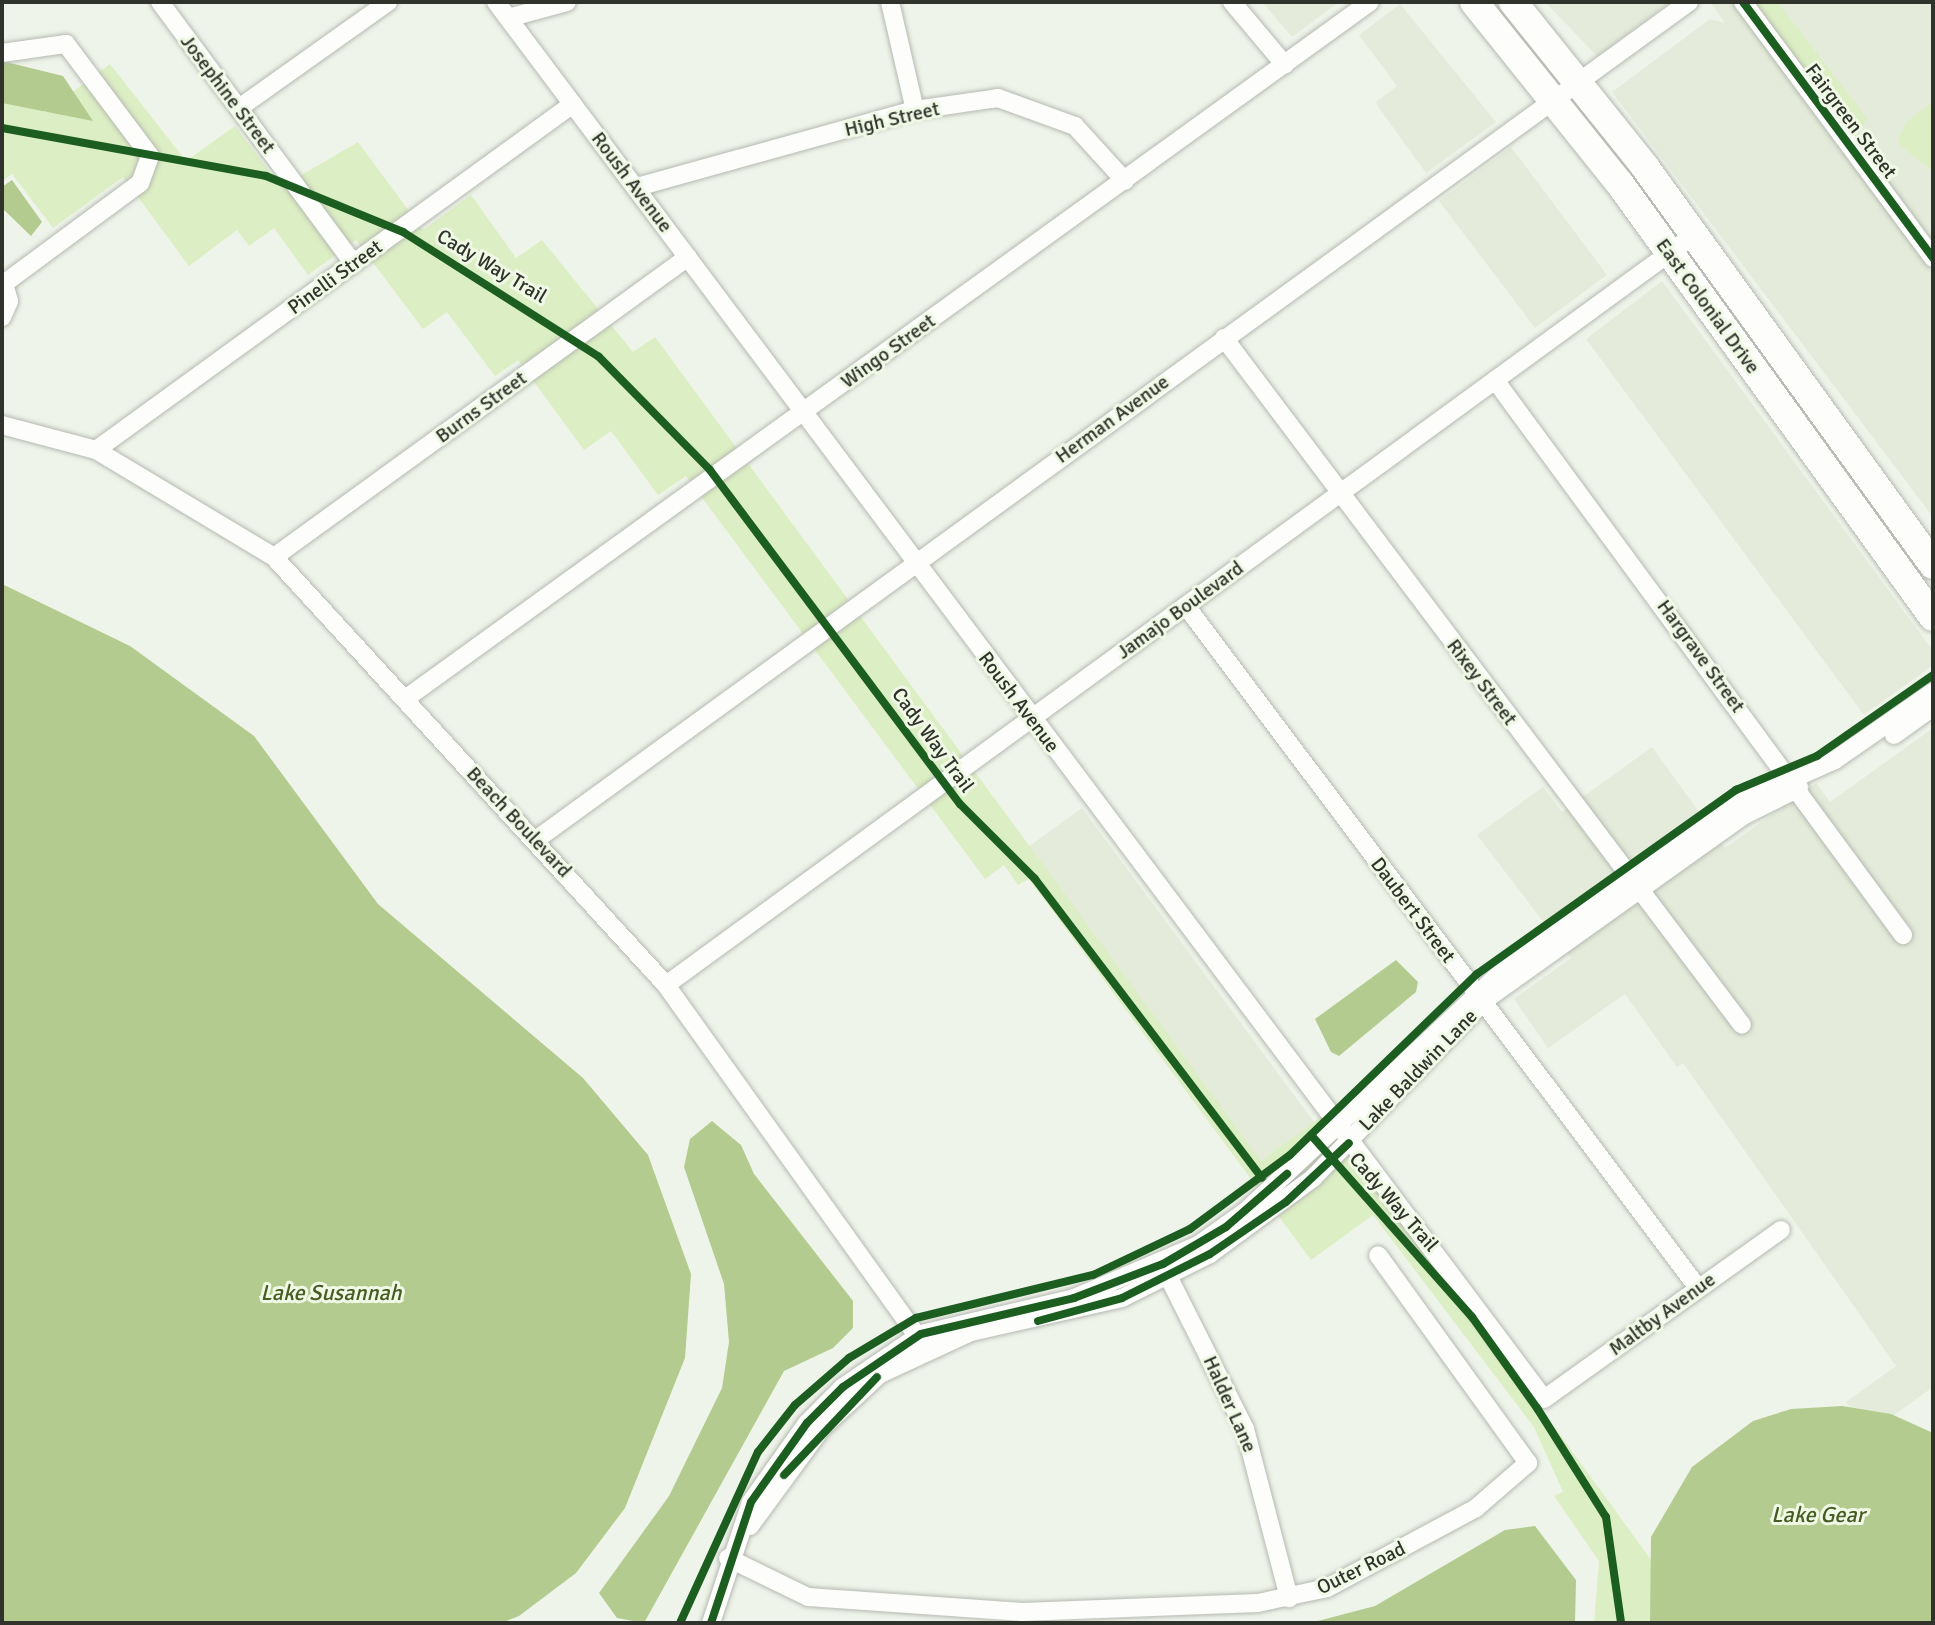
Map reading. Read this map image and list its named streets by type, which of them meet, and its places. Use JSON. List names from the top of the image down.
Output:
{
  "streets": {
    "highway": ["East Colonial Drive"],
    "street": [
      "Josephine Street",
      "High Street",
      "Fairgreen Street",
      "Roush Avenue",
      "Pinelli Street",
      "Wingo Street",
      "Burns Street",
      "Herman Avenue",
      "Jamajo Boulevard",
      "Hargrave Street",
      "Rixey Street",
      "Beach Boulevard",
      "Daubert Street",
      "Lake Baldwin Lane",
      "Maltby Avenue",
      "Halder Lane",
      "Outer Road"
    ],
    "cycle path": ["Cady Way Trail"]
  },
  "crossings": [
    ["Josephine Street", "Pinelli Street"],
    ["High Street", "Roush Avenue"],
    ["High Street", "Wingo Street"],
    ["Roush Avenue", "Pinelli Street"],
    ["Roush Avenue", "Wingo Street"],
    ["Roush Avenue", "Burns Street"],
    ["Roush Avenue", "Herman Avenue"],
    ["Roush Avenue", "Jamajo Boulevard"],
    ["Roush Avenue", "Lake Baldwin Lane"],
    ["Roush Avenue", "Maltby Avenue"],
    ["Pinelli Street", "Beach Boulevard"],
    ["East Colonial Drive", "Herman Avenue"],
    ["East Colonial Drive", "Jamajo Boulevard"],
    ["Wingo Street", "Beach Boulevard"],
    ["Burns Street", "Beach Boulevard"],
    ["Herman Avenue", "Rixey Street"],
    ["Herman Avenue", "Beach Boulevard"],
    ["Jamajo Boulevard", "Hargrave Street"],
    ["Jamajo Boulevard", "Rixey Street"],
    ["Jamajo Boulevard", "Beach Boulevard"],
    ["Jamajo Boulevard", "Daubert Street"],
    ["Hargrave Street", "Lake Baldwin Lane"],
    ["Rixey Street", "Lake Baldwin Lane"],
    ["Beach Boulevard", "Lake Baldwin Lane"],
    ["Daubert Street", "Lake Baldwin Lane"],
    ["Daubert Street", "Maltby Avenue"],
    ["Lake Baldwin Lane", "Halder Lane"],
    ["Lake Baldwin Lane", "Outer Road"],
    ["Halder Lane", "Outer Road"]
  ],
  "water": ["Lake Susannah", "Lake Gear"]
}
